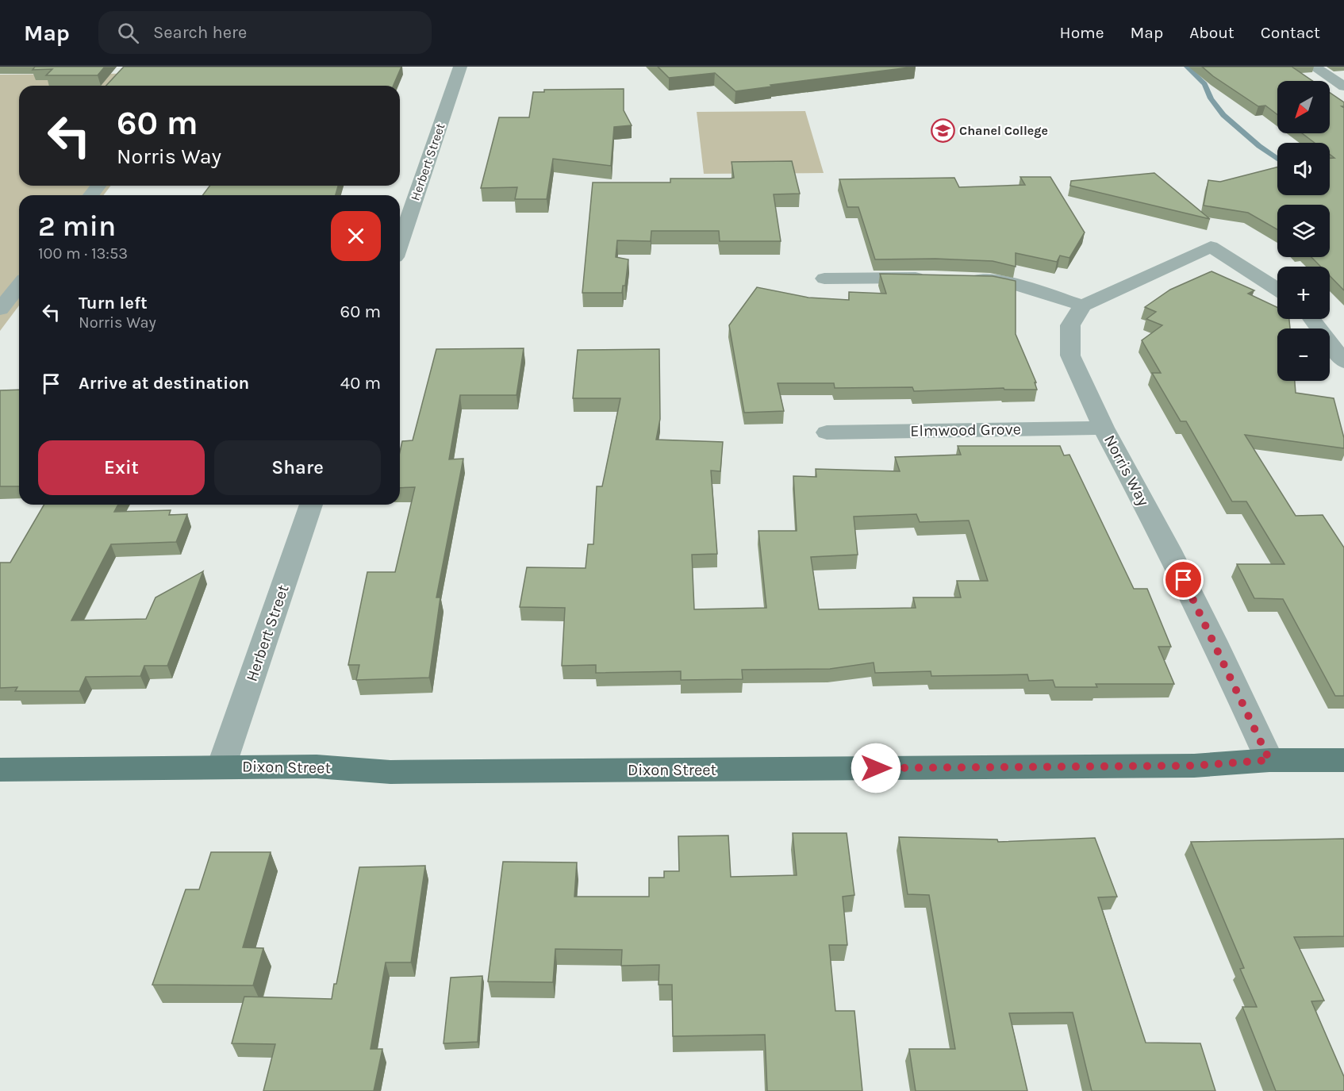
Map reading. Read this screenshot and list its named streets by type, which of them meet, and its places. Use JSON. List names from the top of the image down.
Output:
{
  "streets": {
    "main road": ["Dixon Street"],
    "street": ["Herbert Street", "Elmwood Grove", "Norris Way"]
  },
  "crossings": [
    ["Herbert Street", "Dixon Street"],
    ["Elmwood Grove", "Norris Way"],
    ["Norris Way", "Dixon Street"]
  ],
  "places": {
    "school or university": ["Chanel College"]
  },
  "north": "bottom left",
  "page": {
    "header": "Map",
    "search": "Search here",
    "nav": [
      "Home",
      "Map",
      "About",
      "Contact"
    ],
    "map_buttons": ["+", "−"],
    "turn": ["60 m", "Norris Way"],
    "heading": ["2 min", "100 m · 13:53"],
    "list": [
      {
        "name": "Turn left",
        "note": "Norris Way",
        "value": "60 m"
      },
      {
        "name": "Arrive at destination",
        "value": "40 m"
      }
    ],
    "buttons": ["Exit", "Share"]
  }
}
